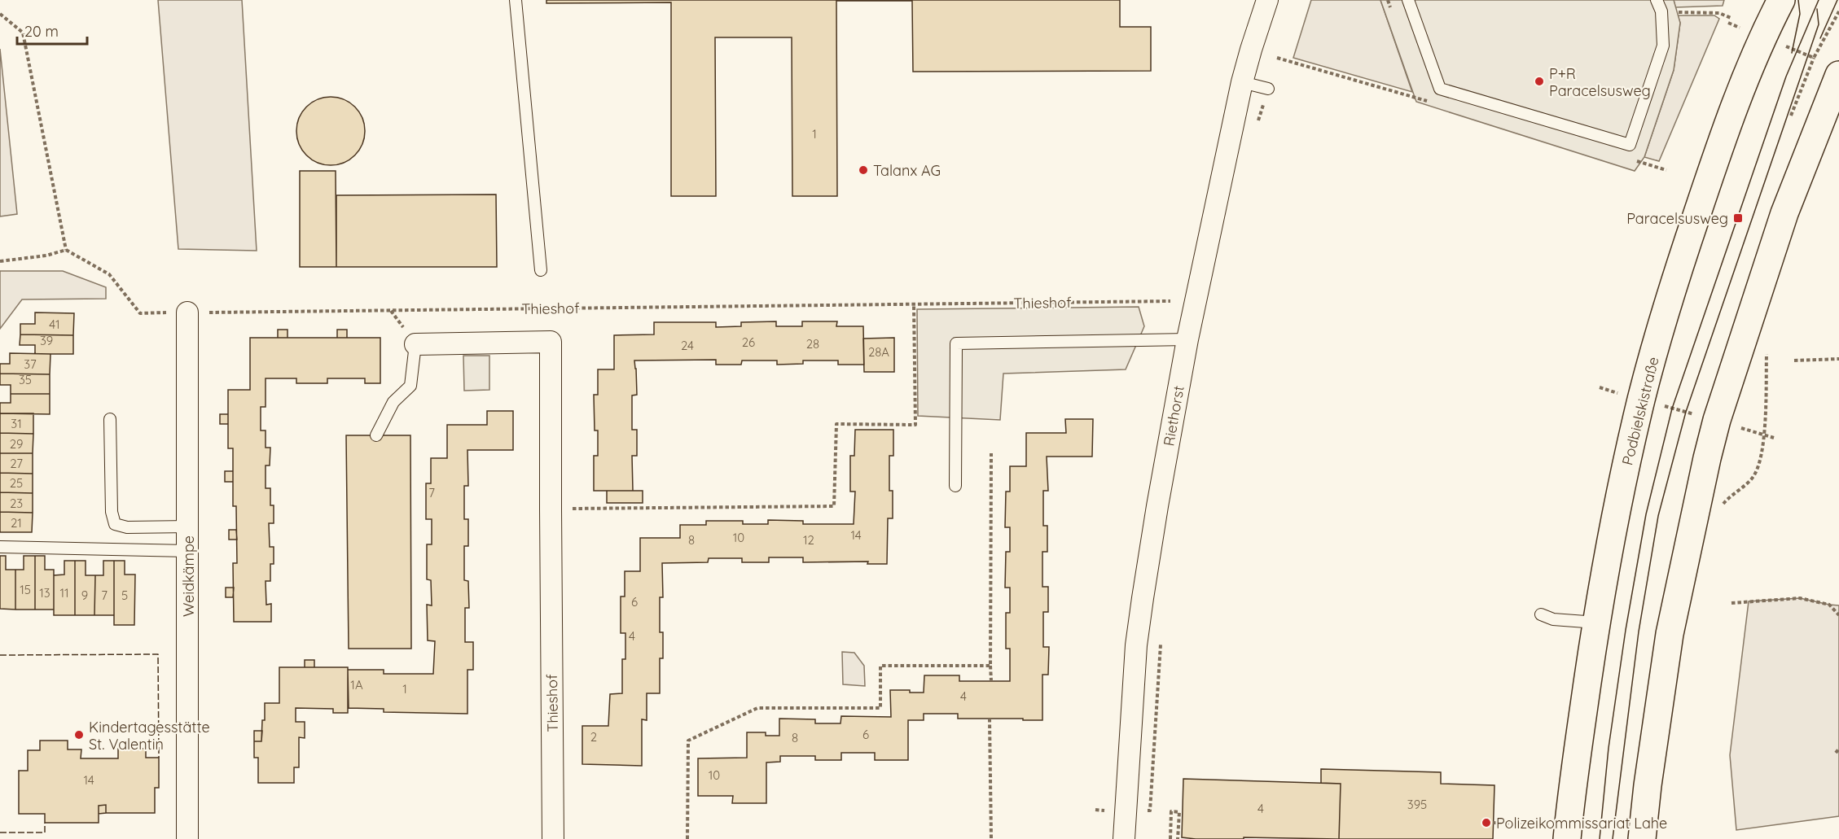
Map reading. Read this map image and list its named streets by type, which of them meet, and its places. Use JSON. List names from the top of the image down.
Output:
{
  "streets": {
    "main road": ["Podbielskistraße"],
    "street": ["Thieshof", "Riethorst", "Weidkämpe"]
  },
  "crossings": [
    ["Thieshof", "Weidkämpe"]
  ],
  "places": {
    "other": [
      "P+R Paracelsusweg",
      "Talanx AG",
      "Kindertagesstätte St. Valentin",
      "Polizeikommissariat Lahe"
    ],
    "transit": ["Paracelsusweg"]
  },
  "house_numbers": [
    "1",
    "41",
    "39",
    "26",
    "28",
    "24",
    "28A",
    "37",
    "35",
    "31",
    "29",
    "27",
    "25",
    "7",
    "23",
    "21",
    "14",
    "10",
    "8",
    "12",
    "15",
    "13",
    "11",
    "9",
    "7",
    "5",
    "6",
    "4",
    "1A",
    "1",
    "4",
    "6",
    "2",
    "8",
    "10",
    "14",
    "395",
    "4"
  ],
  "scale_bar": "20 m"
}
